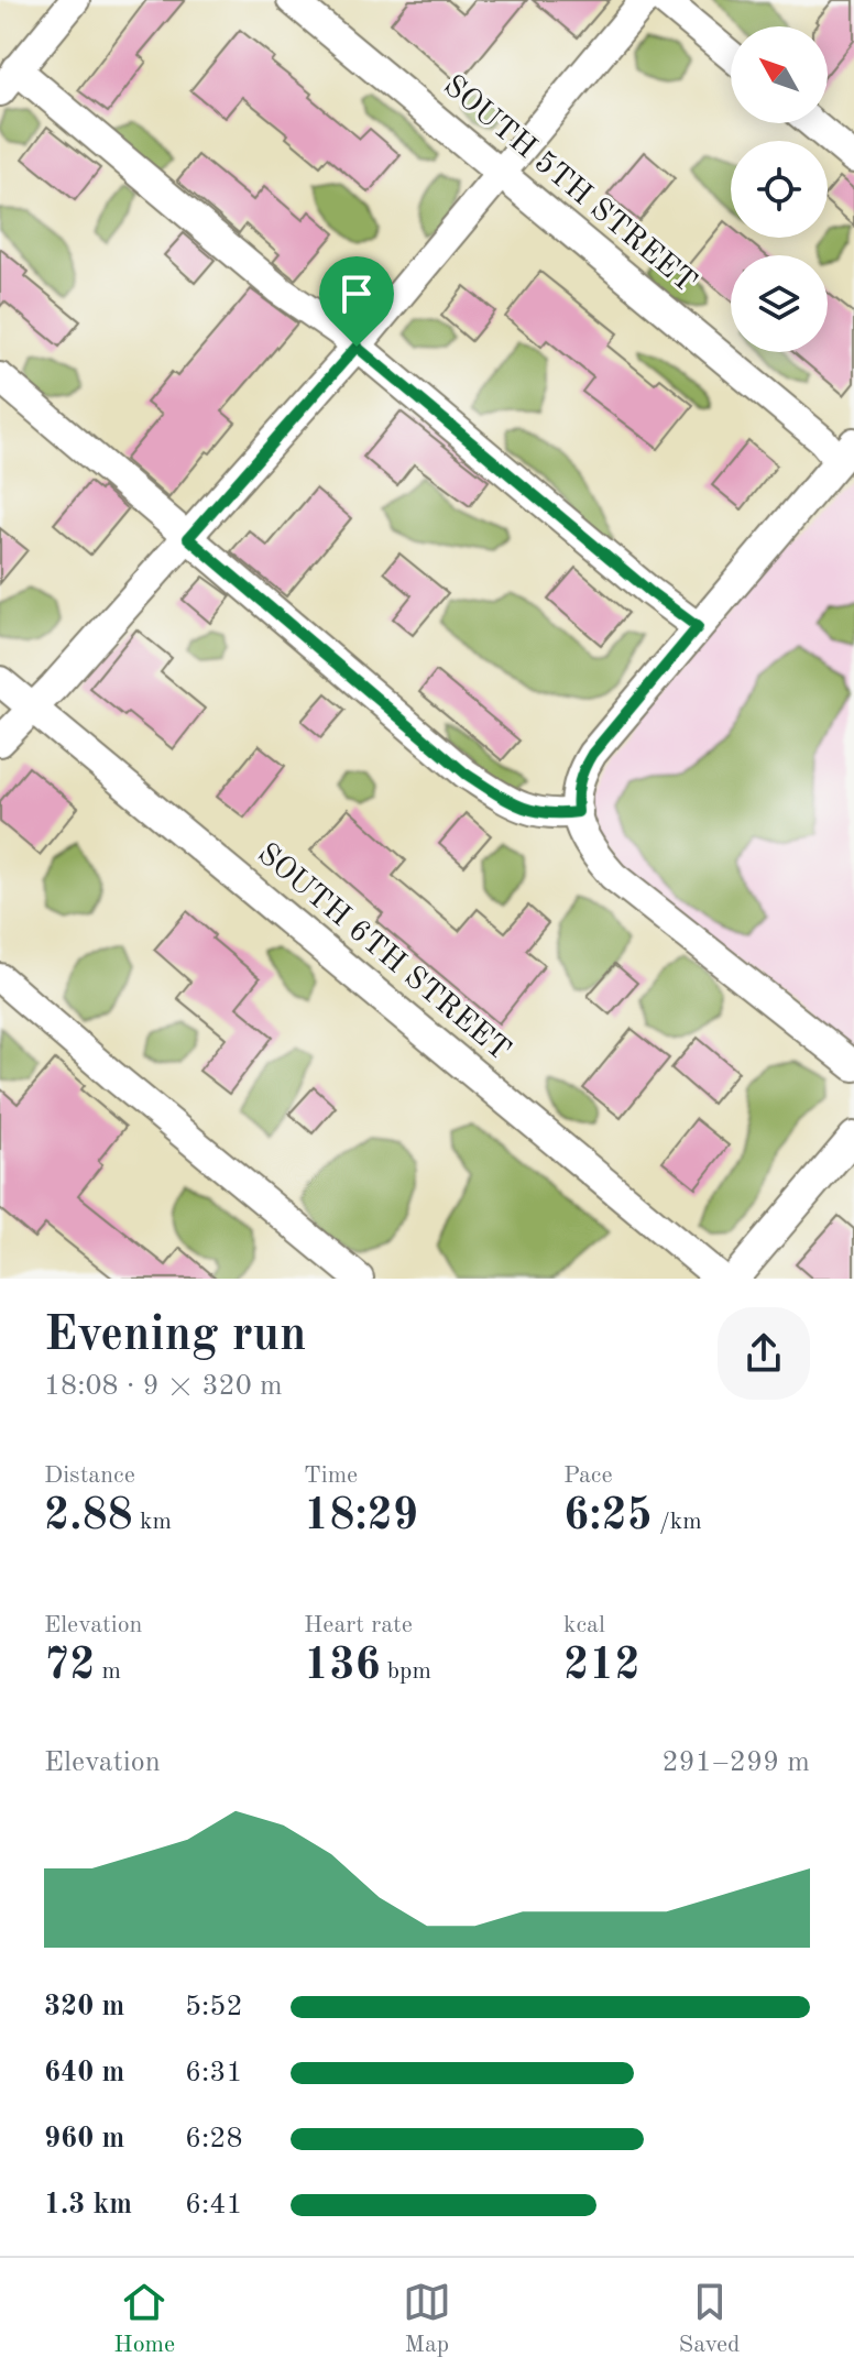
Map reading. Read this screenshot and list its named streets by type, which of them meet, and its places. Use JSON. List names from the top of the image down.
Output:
{
  "streets": {
    "street": ["SOUTH 5TH STREET", "SOUTH 6TH STREET"]
  },
  "north": "top left",
  "page": {
    "heading": ["Evening run", "18:08 · 9 × 320 m"],
    "stats": [
      ["Distance", "2.88 km"],
      ["Time", "18:29"],
      ["Pace", "6:25 /km"],
      ["Elevation", "72 m"],
      ["Heart rate", "136 bpm"],
      ["kcal", "212"]
    ],
    "chart": ["Elevation", "291–299 m"],
    "list": [
      {
        "name": "320 m",
        "note": "5:52"
      },
      {
        "name": "640 m",
        "note": "6:31"
      },
      {
        "name": "960 m",
        "note": "6:28"
      },
      {
        "name": "1.3 km",
        "note": "6:41"
      }
    ],
    "tabs": ["Home", "Map", "Saved"]
  }
}
